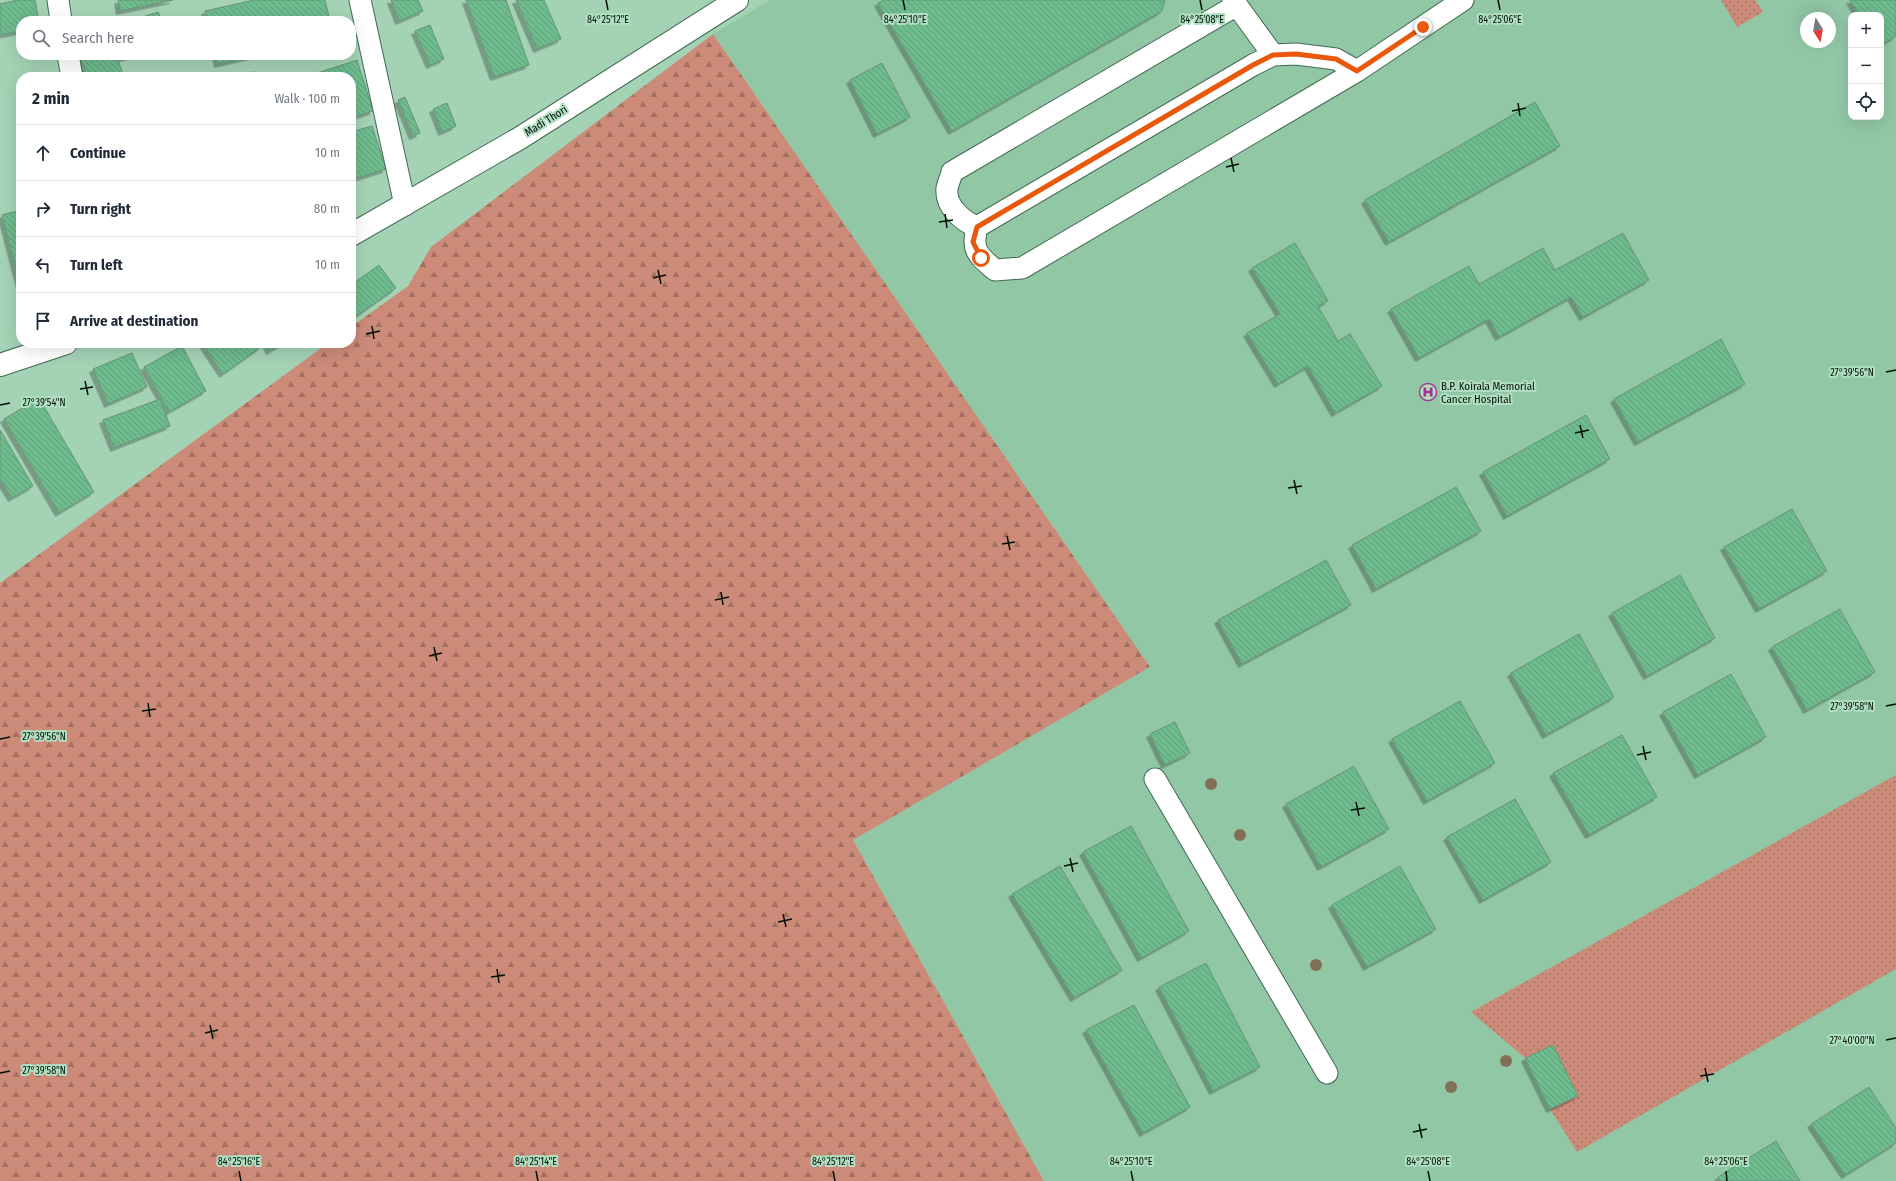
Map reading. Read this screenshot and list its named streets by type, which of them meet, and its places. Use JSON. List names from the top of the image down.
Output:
{
  "streets": {
    "main road": ["Madi Thori"]
  },
  "places": {
    "hospital": ["B.P. Koirala Memorial Cancer Hospital"]
  },
  "north": "bottom",
  "page": {
    "map_buttons": ["+", "−"],
    "search": "Search here",
    "heading": ["2 min", "Walk · 100 m"],
    "list": [
      ["Continue", "10 m"],
      ["Turn right", "80 m"],
      ["Turn left", "10 m"],
      "Arrive at destination"
    ]
  },
  "coordinates": [
    "84°25'12\"E",
    "84°25'10\"E",
    "84°25'08\"E",
    "84°25'06\"E",
    "27°39'56\"N",
    "27°39'54\"N",
    "27°39'58\"N",
    "27°40'00\"N",
    "84°25'16\"E",
    "84°25'14\"E"
  ]
}
